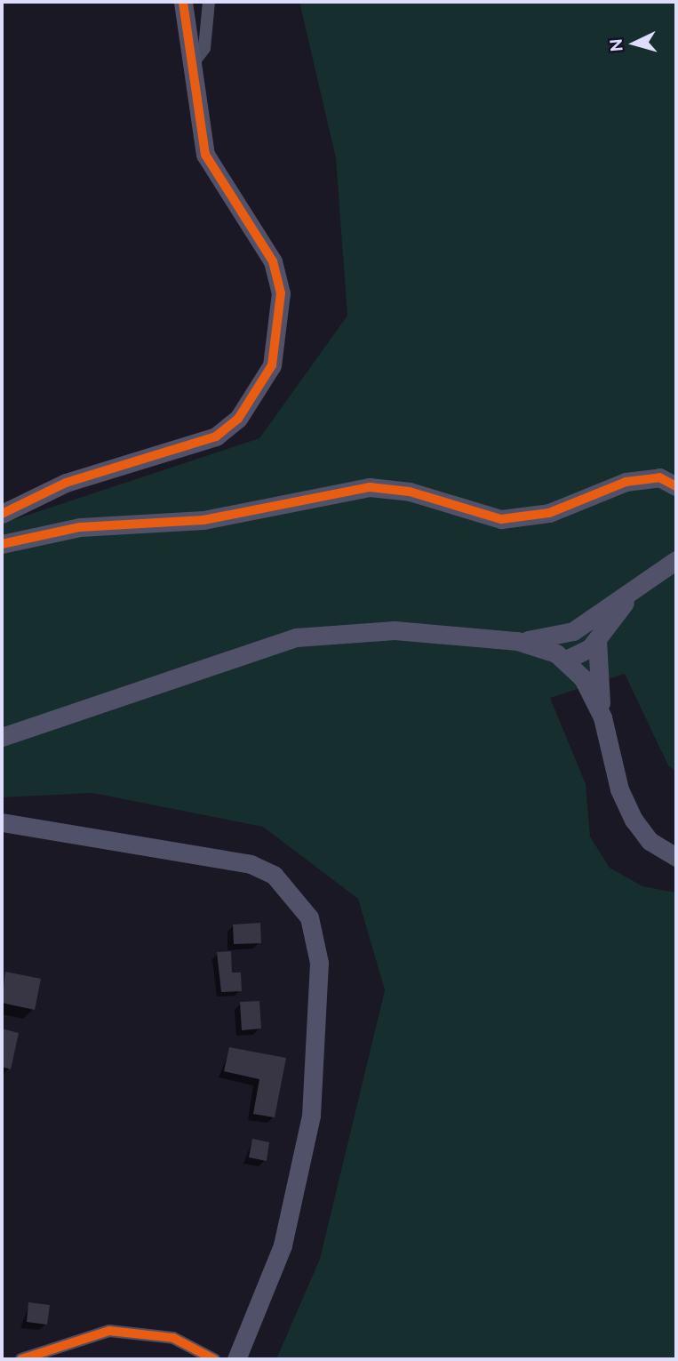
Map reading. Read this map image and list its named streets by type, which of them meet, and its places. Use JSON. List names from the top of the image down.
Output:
{
  "north": "left"
}
